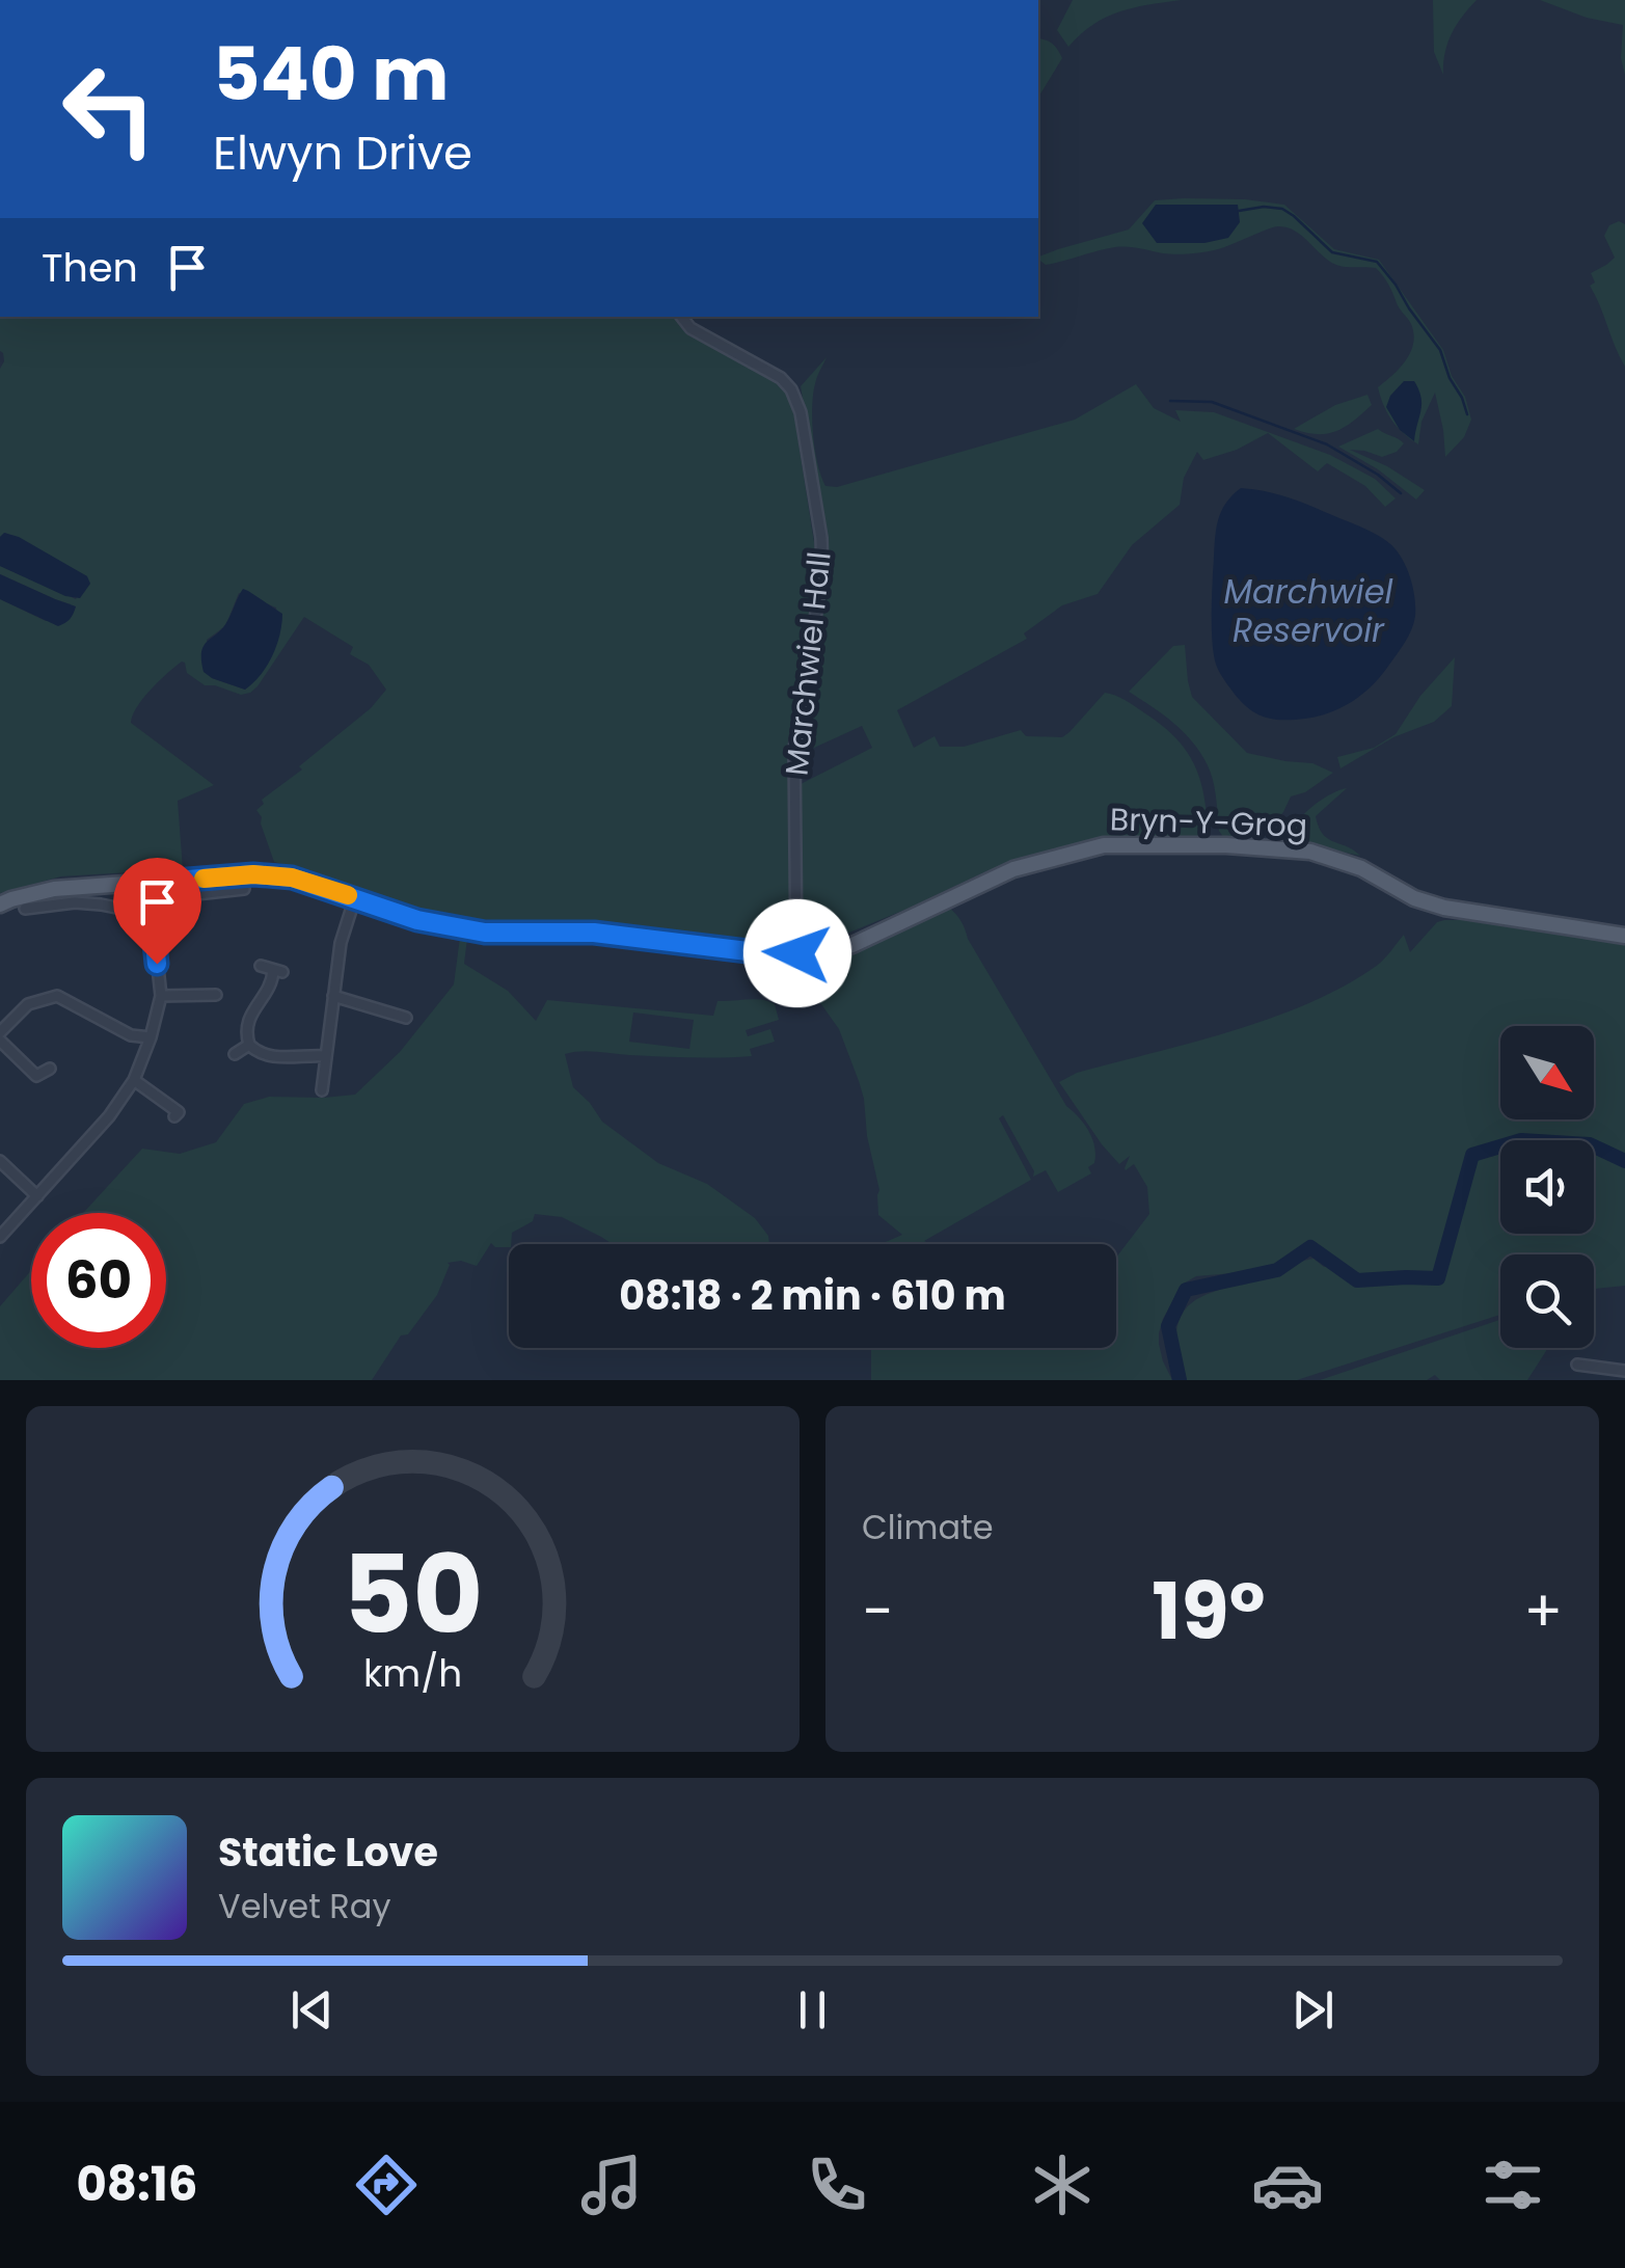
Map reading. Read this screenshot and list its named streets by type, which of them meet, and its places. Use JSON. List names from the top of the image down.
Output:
{
  "streets": {
    "main road": ["Bryn-Y-Grog"],
    "street": ["Marchwiel Hall"]
  },
  "crossings": [
    ["Marchwiel Hall", "Bryn-Y-Grog"]
  ],
  "water": ["Marchwiel Reservoir"],
  "north": "bottom right",
  "page": {
    "turn": ["540 m", "Elwyn Drive"],
    "then": "Then",
    "limit": "60",
    "trip": "08:18 · 2 min · 610 m",
    "tile": "Climate",
    "heat": ["−", "19°", "+"],
    "song": ["Static Love", "Velvet Ray"],
    "tabs": "08:16",
    "gauge": ["50", "km/h"]
  }
}
